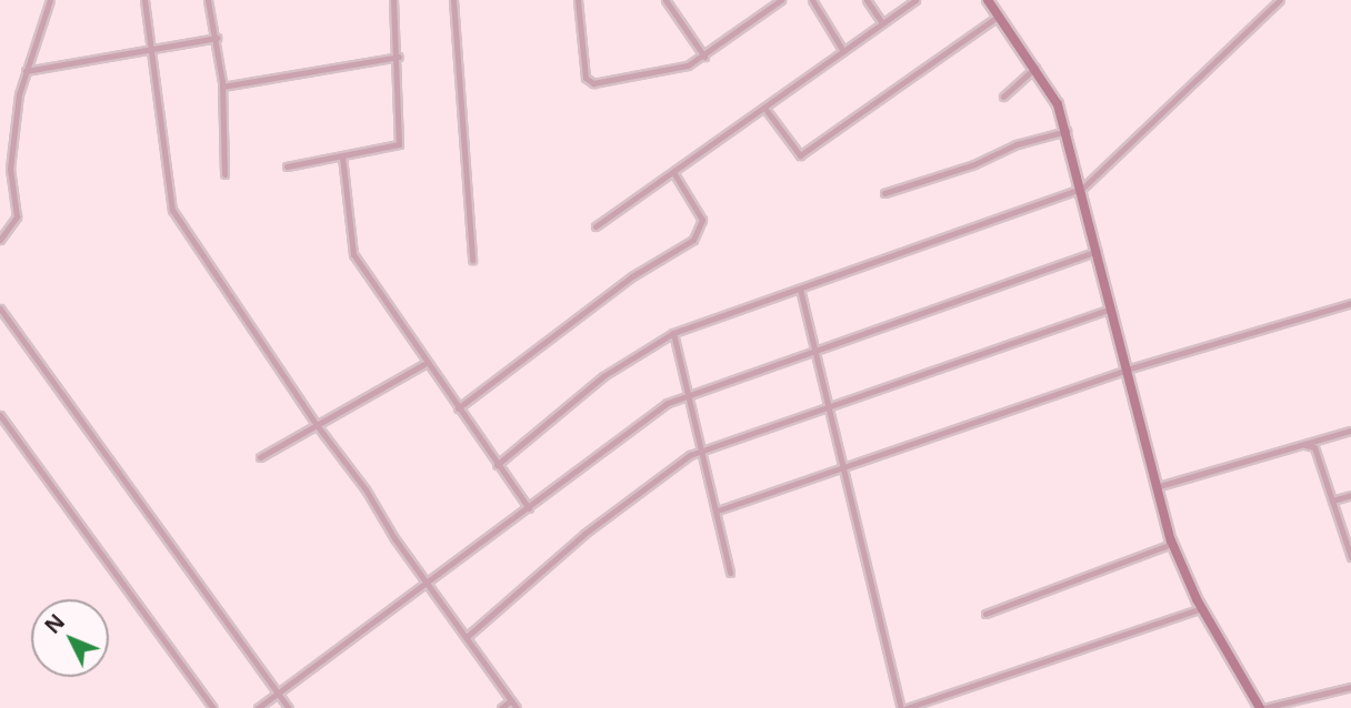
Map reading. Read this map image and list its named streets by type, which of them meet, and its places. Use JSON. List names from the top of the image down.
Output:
{
  "north": "top left"
}
